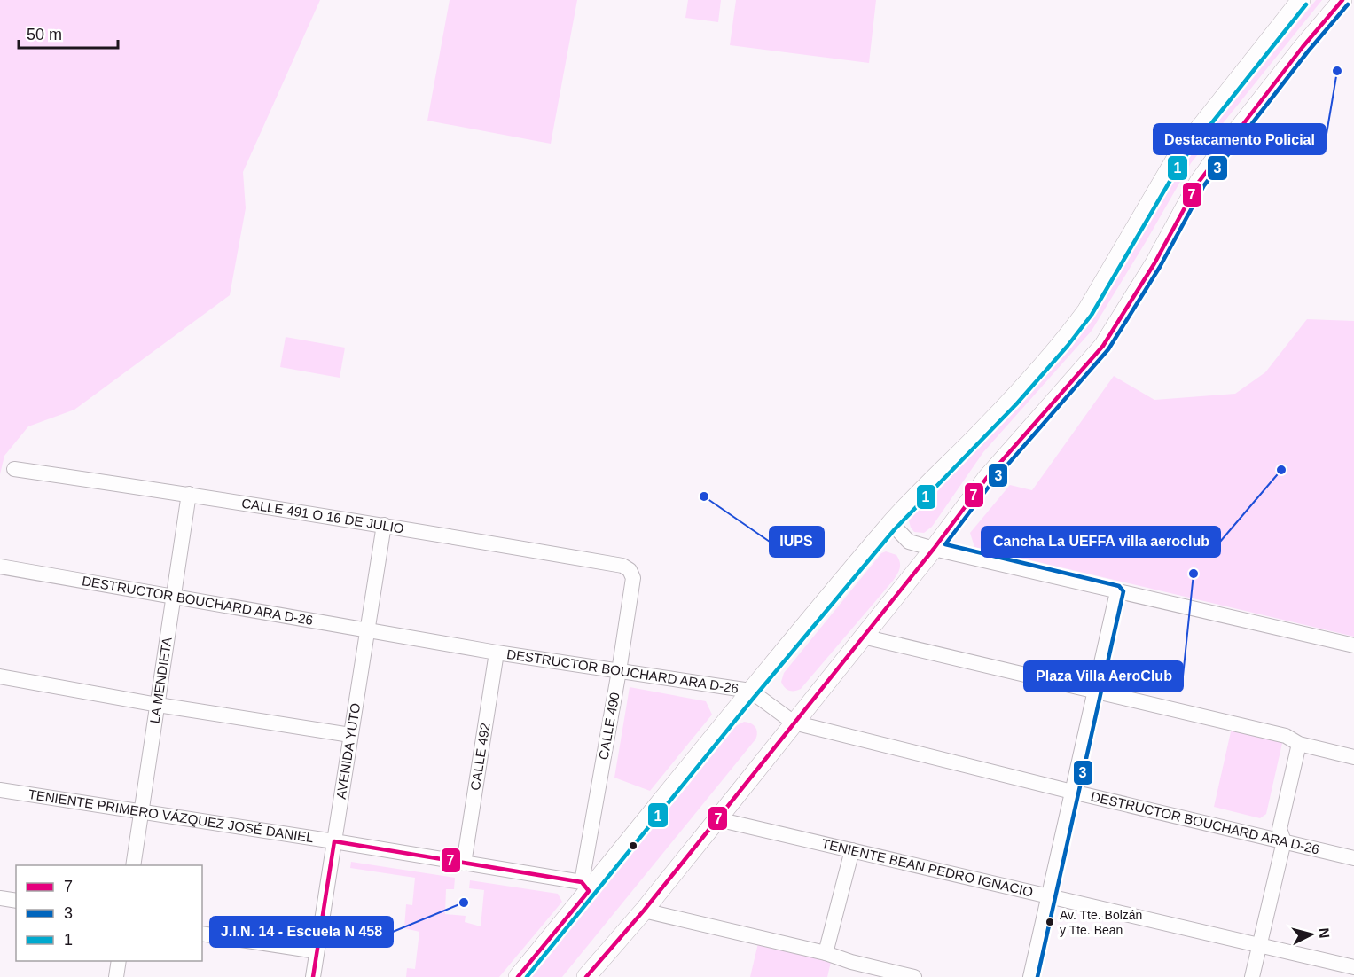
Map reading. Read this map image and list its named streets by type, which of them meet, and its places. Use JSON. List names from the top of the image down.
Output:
{
  "streets": {
    "street": [
      "CALLE 491 O 16 DE JULIO",
      "DESTRUCTOR BOUCHARD ARA D-26",
      "LA MENDIETA",
      "CALLE 490",
      "AVENIDA YUTO",
      "CALLE 492",
      "TENIENTE PRIMERO VÁZQUEZ JOSÉ DANIEL",
      "TENIENTE BEAN PEDRO IGNACIO"
    ]
  },
  "crossings": [
    ["CALLE 491 O 16 DE JULIO", "LA MENDIETA"],
    ["CALLE 491 O 16 DE JULIO", "CALLE 490"],
    ["CALLE 491 O 16 DE JULIO", "AVENIDA YUTO"],
    ["DESTRUCTOR BOUCHARD ARA D-26", "LA MENDIETA"],
    ["DESTRUCTOR BOUCHARD ARA D-26", "CALLE 490"],
    ["DESTRUCTOR BOUCHARD ARA D-26", "AVENIDA YUTO"],
    ["DESTRUCTOR BOUCHARD ARA D-26", "CALLE 492"],
    ["LA MENDIETA", "TENIENTE PRIMERO VÁZQUEZ JOSÉ DANIEL"],
    ["CALLE 490", "TENIENTE PRIMERO VÁZQUEZ JOSÉ DANIEL"],
    ["AVENIDA YUTO", "TENIENTE PRIMERO VÁZQUEZ JOSÉ DANIEL"],
    ["CALLE 492", "TENIENTE PRIMERO VÁZQUEZ JOSÉ DANIEL"]
  ],
  "places": [
    "Destacamento Policial",
    "Cancha La UEFFA villa aeroclub",
    "IUPS",
    "Plaza Villa AeroClub",
    "J.I.N. 14 - Escuela N 458",
    "Av. Tte. Bolzán y Tte. Bean"
  ],
  "lines": ["transit line 7", "transit line 3", "transit line 1"],
  "legend": ["7", "3", "1"],
  "scale_bar": "50 m",
  "north": "right"
}
